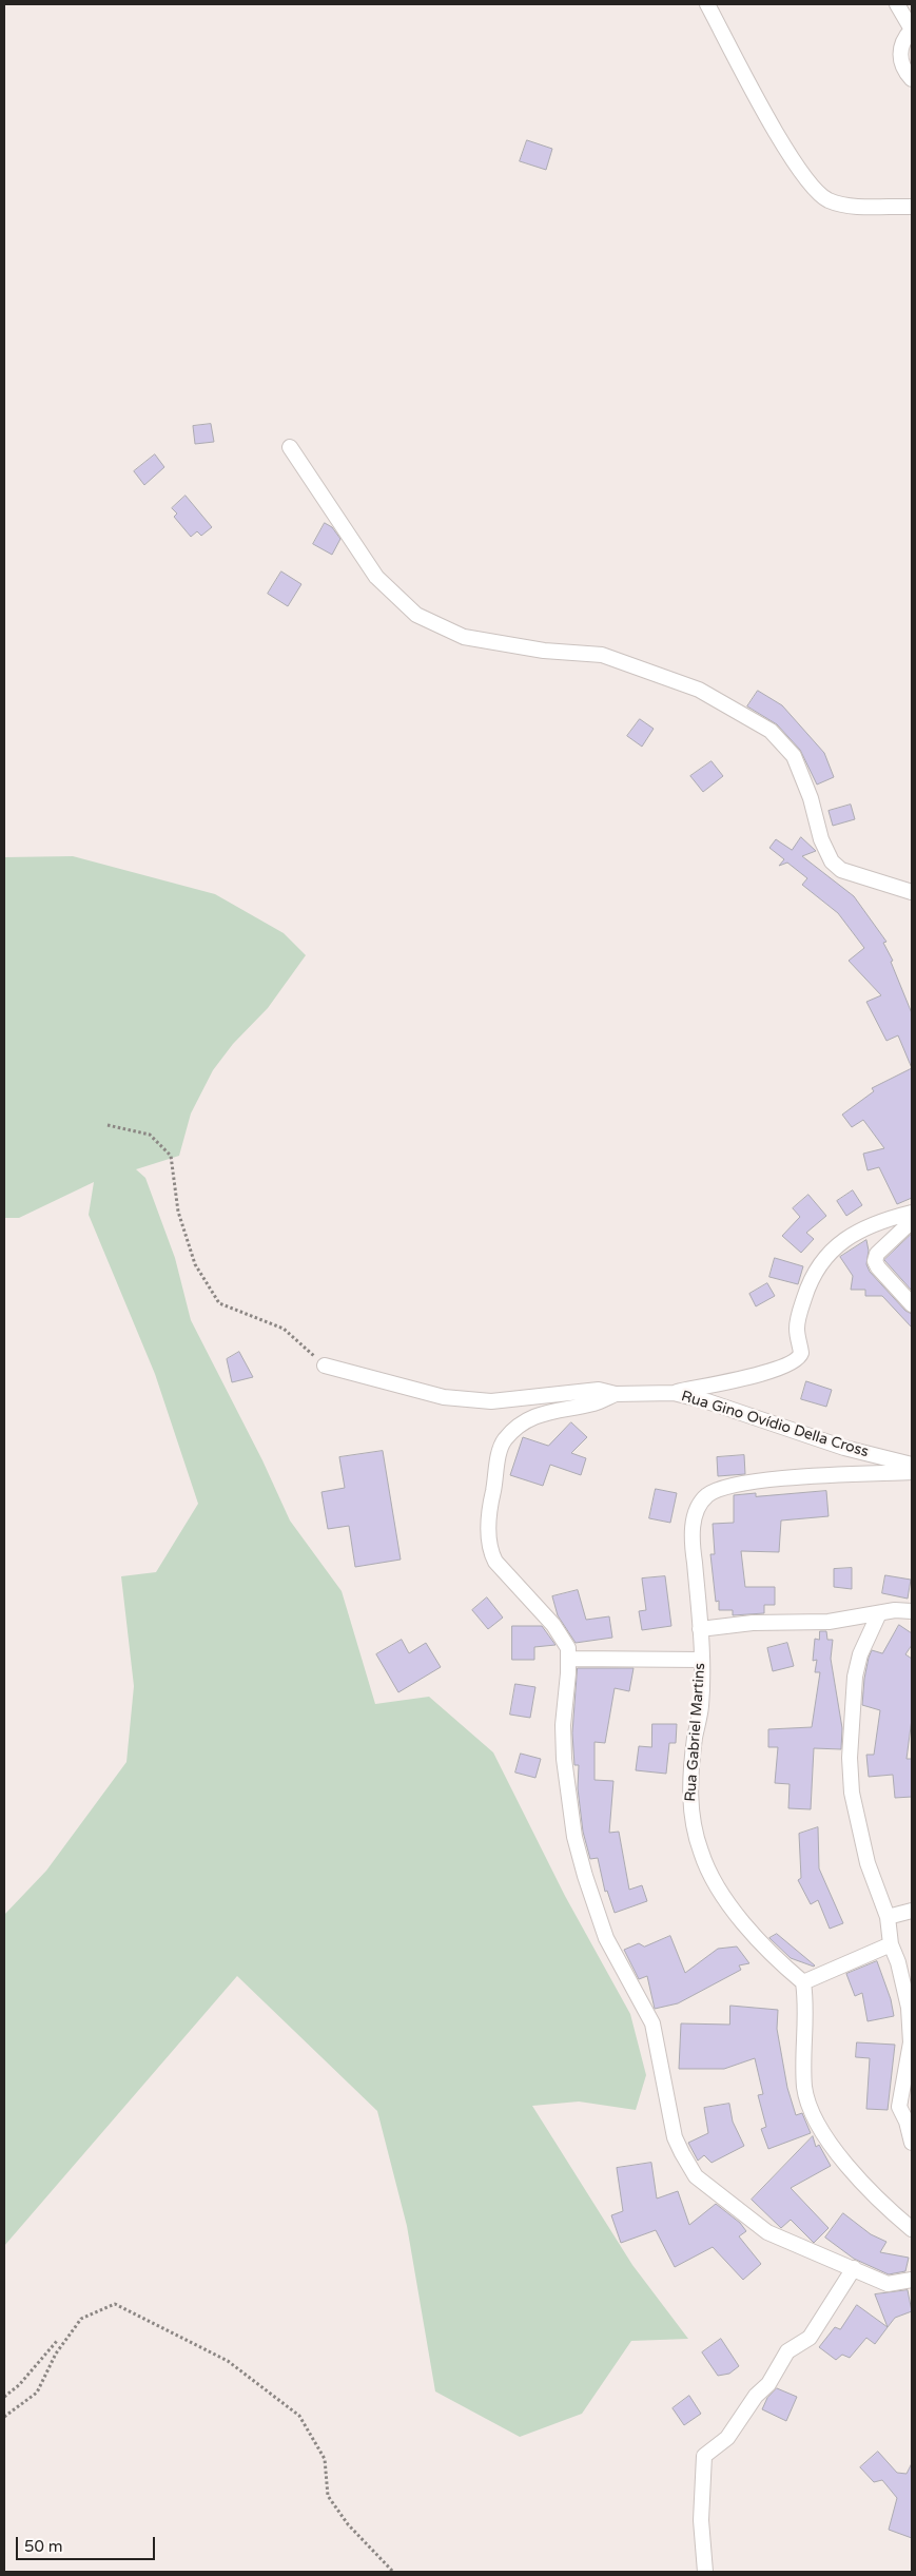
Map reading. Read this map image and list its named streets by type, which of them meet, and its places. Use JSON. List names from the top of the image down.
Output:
{
  "streets": {
    "street": ["Rua Gino Ovídio Della Cross", "Rua Gabriel Martins"]
  },
  "scale_bar": "50 m"
}
